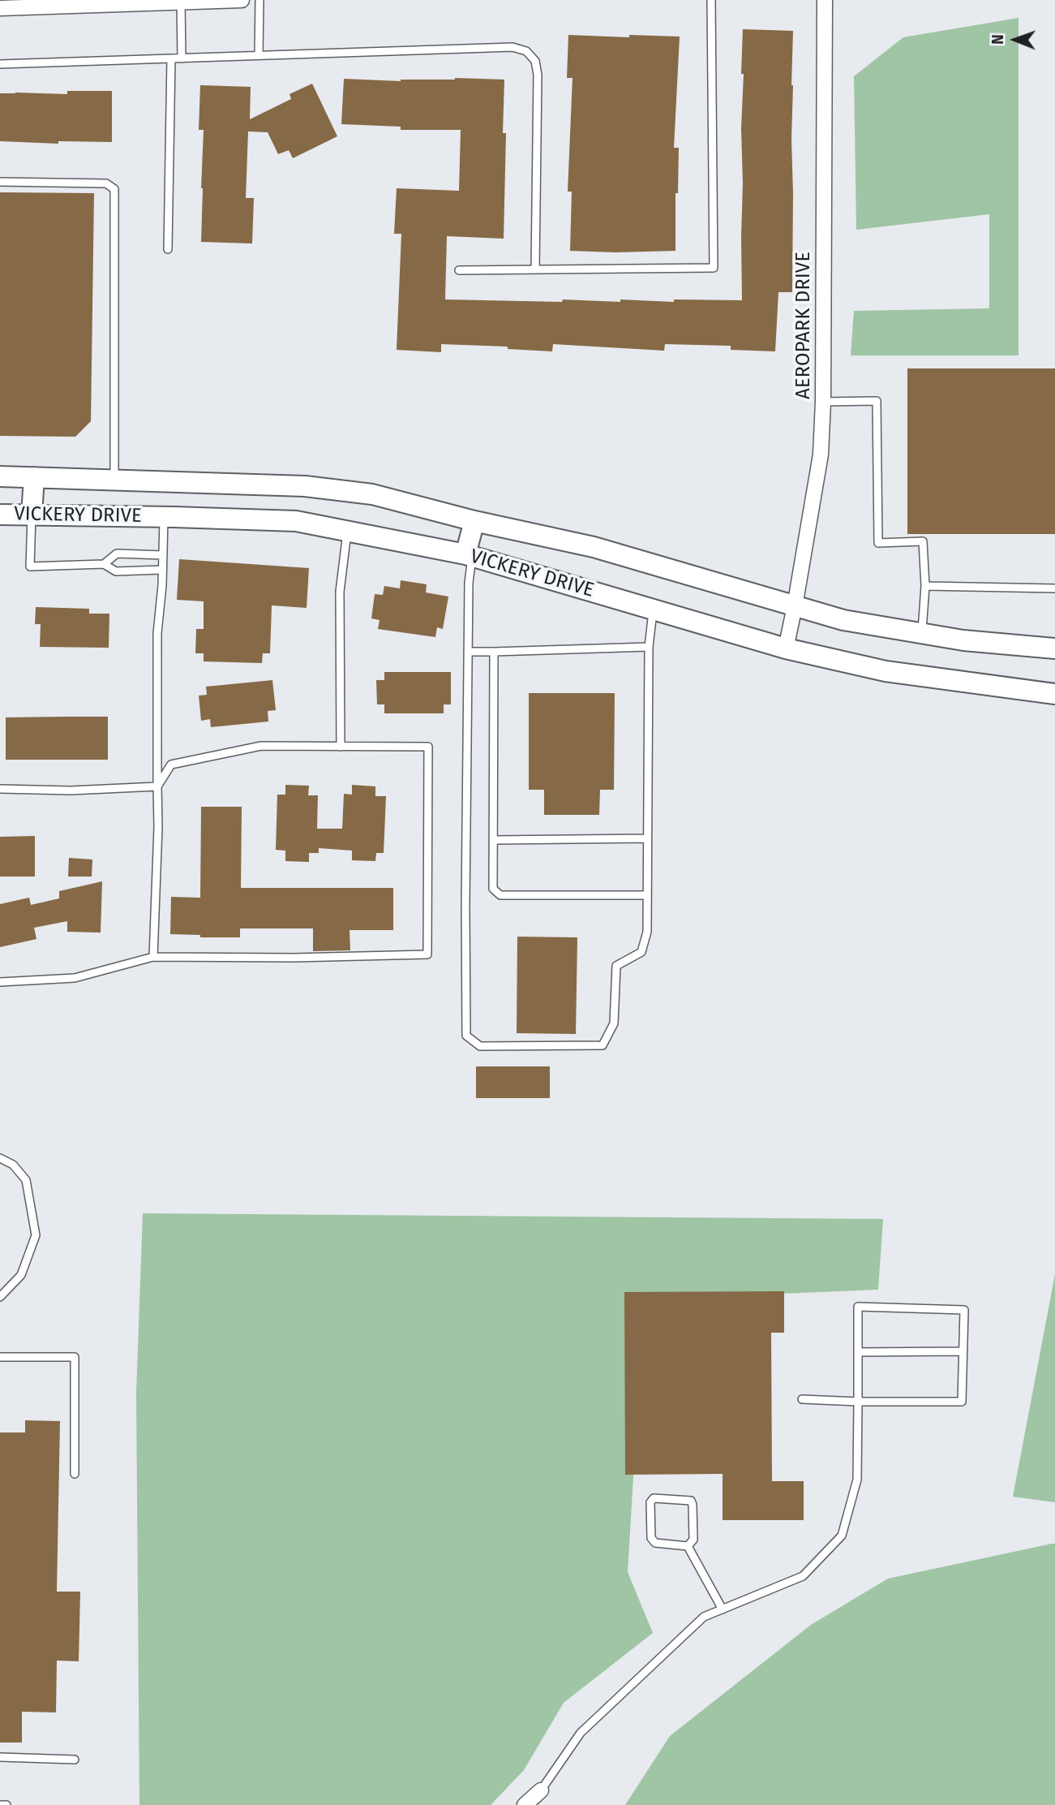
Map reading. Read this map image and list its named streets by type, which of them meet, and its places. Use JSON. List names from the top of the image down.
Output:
{
  "streets": {
    "main road": ["VICKERY DRIVE"],
    "street": ["AEROPARK DRIVE"]
  },
  "crossings": [
    ["AEROPARK DRIVE", "VICKERY DRIVE"]
  ],
  "north": "left"
}
